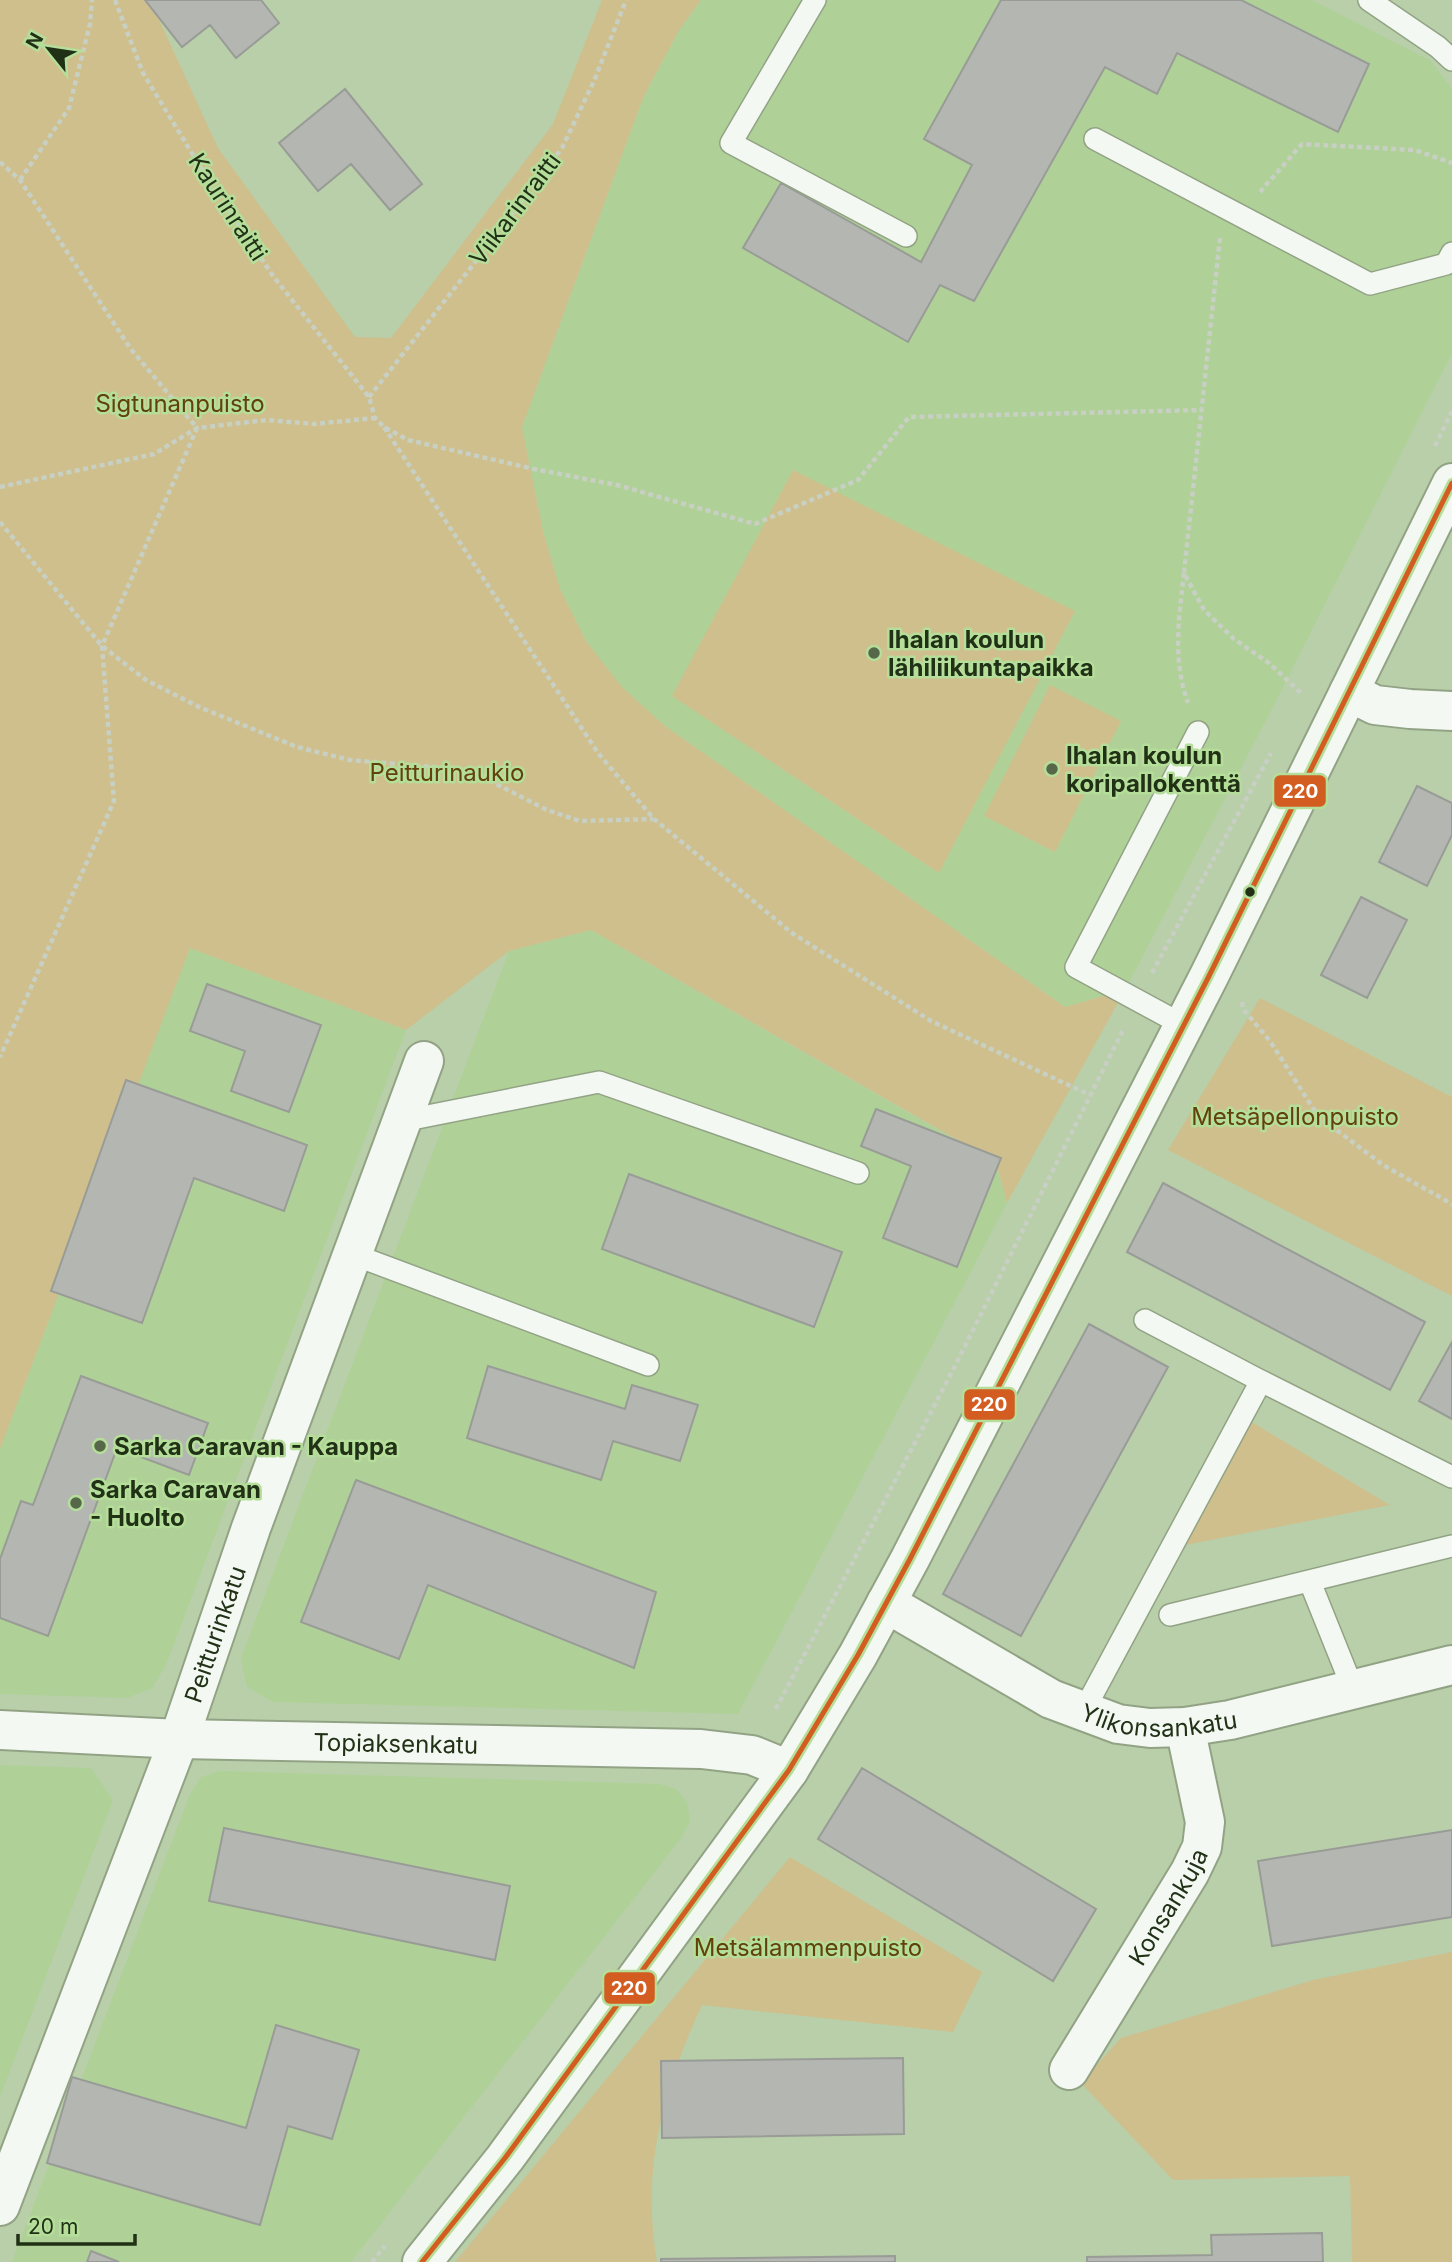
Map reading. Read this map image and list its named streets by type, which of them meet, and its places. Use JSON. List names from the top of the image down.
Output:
{
  "streets": {
    "street": [
      "Peitturinkatu",
      "Ylikonsankatu",
      "Topiaksenkatu",
      "Konsankuja"
    ],
    "path": ["Kaurinraitti", "Viikarinraitti"]
  },
  "crossings": [
    ["Kaurinraitti", "Viikarinraitti"],
    ["Peitturinkatu", "Topiaksenkatu"],
    ["Ylikonsankatu", "Konsankuja"]
  ],
  "parks": [
    "Sigtunanpuisto",
    "Peitturinaukio",
    "Metsäpellonpuisto",
    "Metsälammenpuisto"
  ],
  "places": [
    "Ihalan koulun lähiliikuntapaikka",
    "Ihalan koulun koripallokenttä",
    "Sarka Caravan - Kauppa",
    "Sarka Caravan - Huolto"
  ],
  "lines": ["transit line 220"],
  "scale_bar": "20 m",
  "north": "top left"
}
